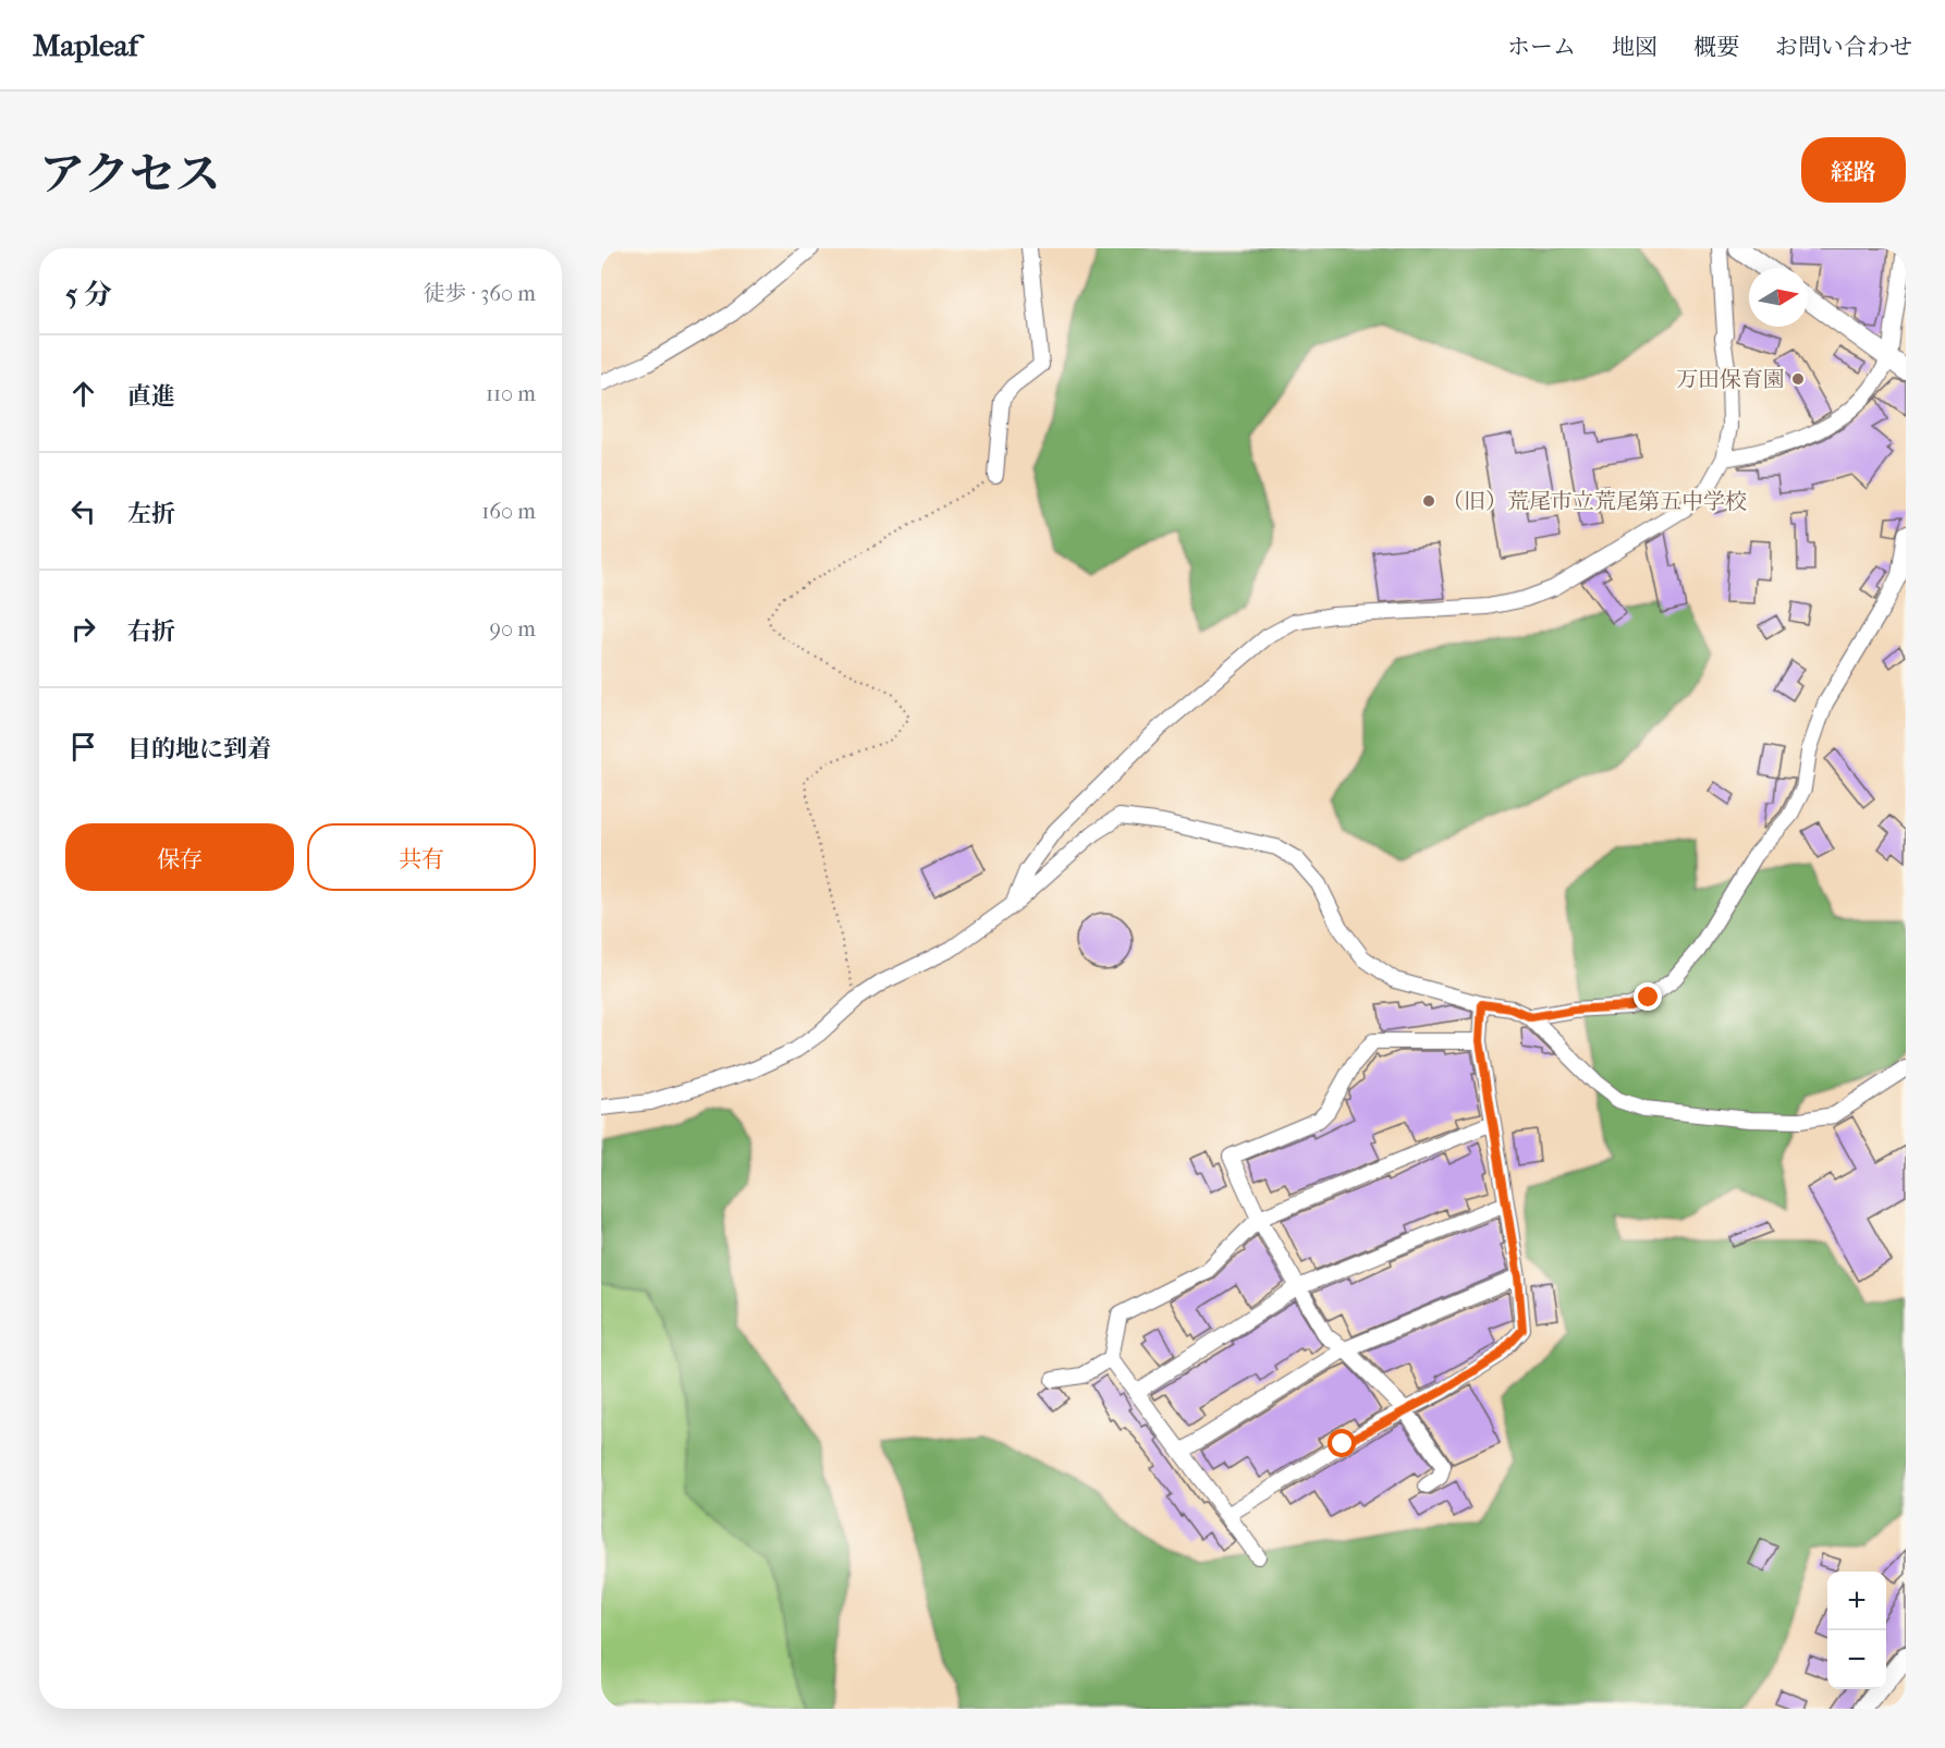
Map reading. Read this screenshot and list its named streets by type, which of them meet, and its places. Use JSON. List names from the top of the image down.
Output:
{
  "places": ["万田保育園", "（旧）荒尾市立荒尾第五中学校"],
  "north": "right",
  "page": {
    "header": "Mapleaf",
    "nav": [
      "ホーム",
      "地図",
      "概要",
      "お問い合わせ"
    ],
    "title": "アクセス",
    "buttons": [
      "経路",
      ["保存", "共有"]
    ],
    "heading": ["5 分", "徒歩 · 360 m"],
    "list": [
      ["直進", "110 m"],
      ["左折", "160 m"],
      ["右折", "90 m"],
      "目的地に到着"
    ],
    "map_buttons": ["+", "−"]
  }
}
